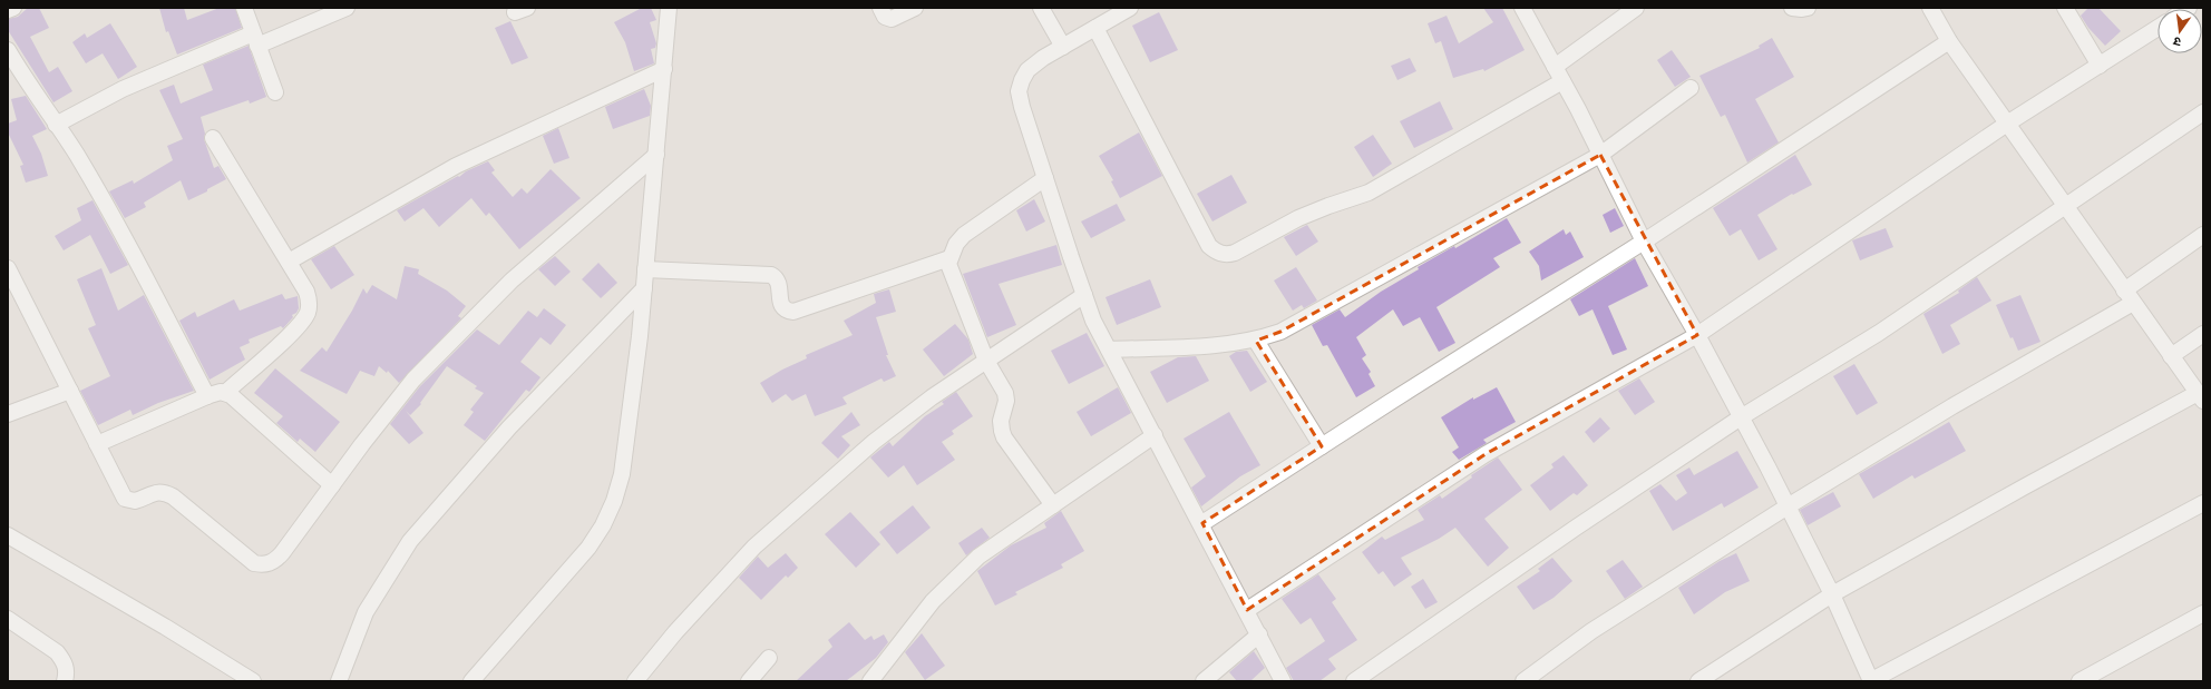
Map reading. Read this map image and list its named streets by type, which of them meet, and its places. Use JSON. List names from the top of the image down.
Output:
{
  "north": "bottom"
}
